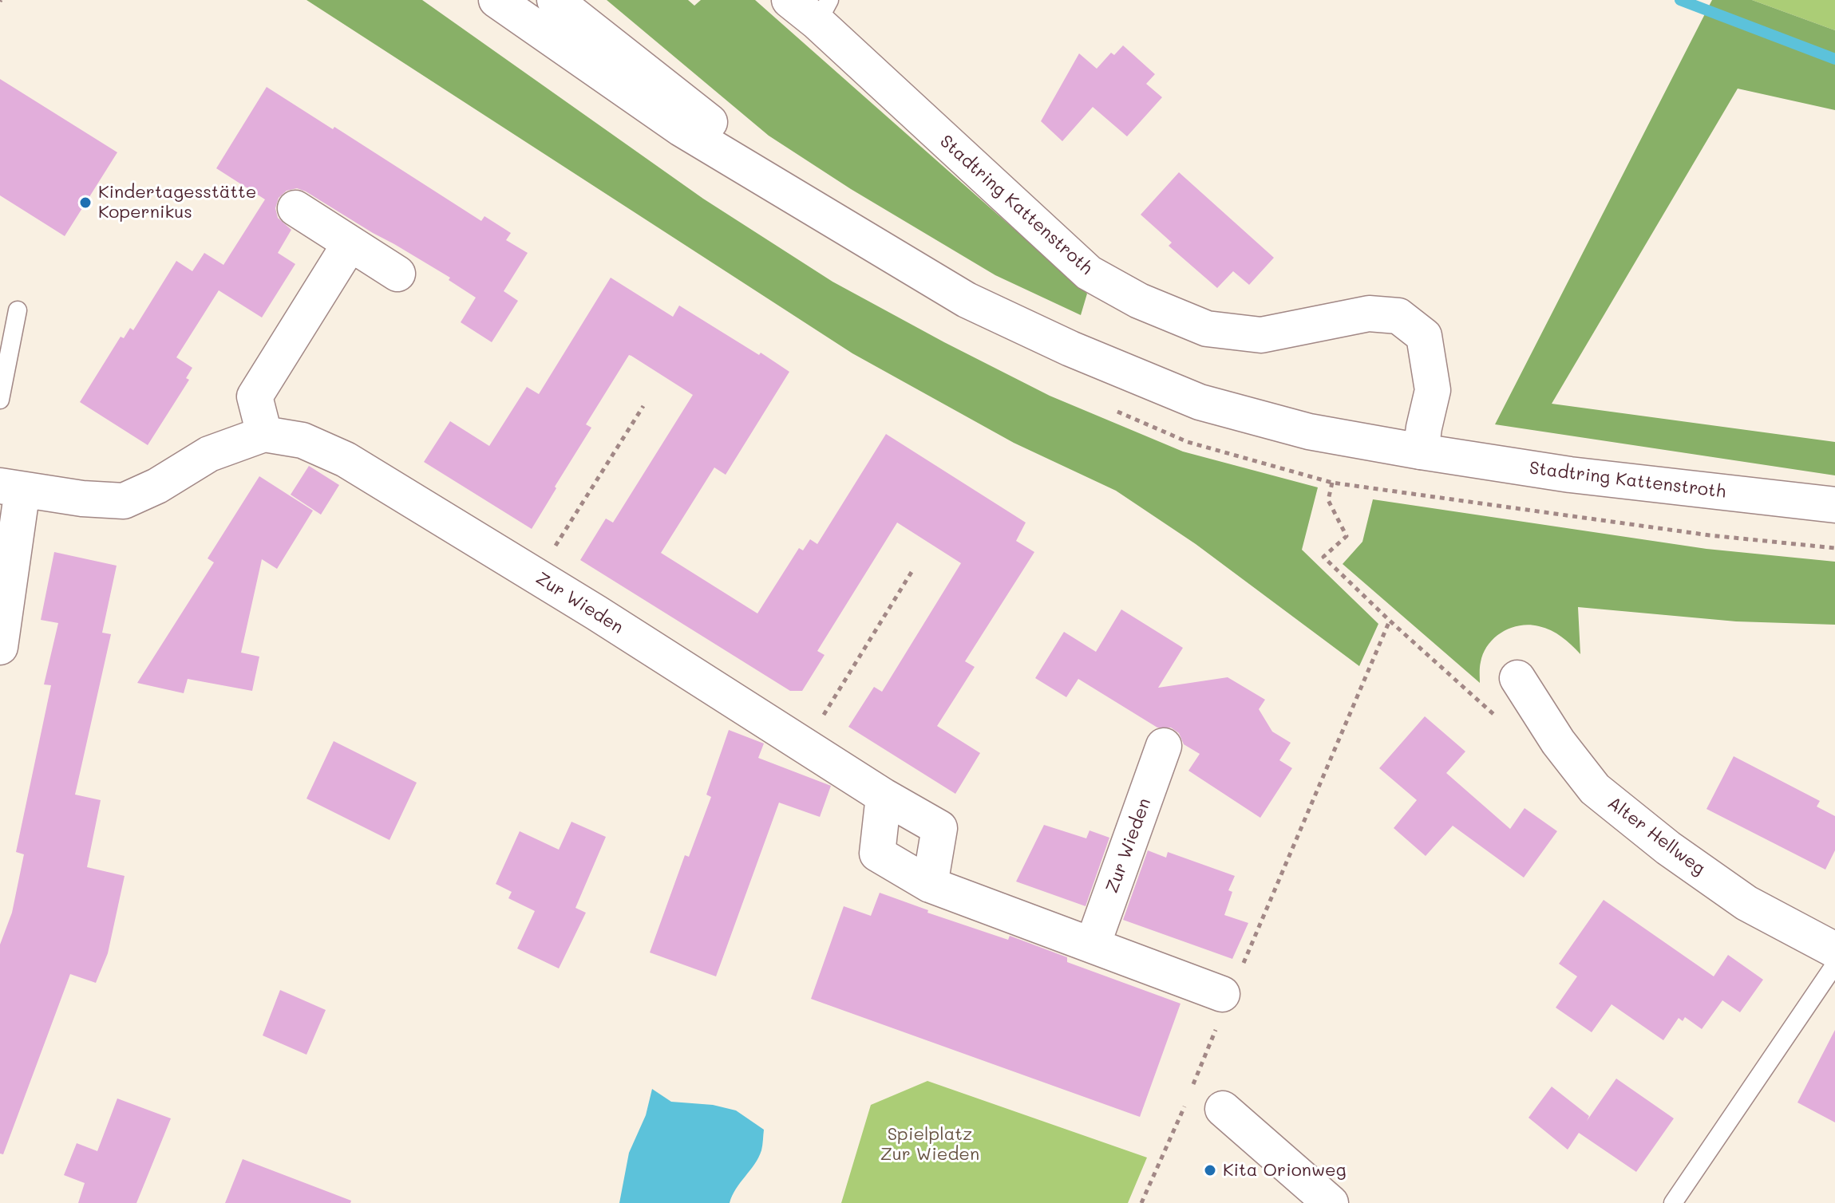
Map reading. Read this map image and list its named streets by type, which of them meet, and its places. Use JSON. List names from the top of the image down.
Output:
{
  "streets": {
    "street": ["Stadtring Kattenstroth", "Zur Wieden", "Alter Hellweg"]
  },
  "parks": ["Spielplatz Zur Wieden"],
  "places": ["Kindertagesstätte Kopernikus", "Kita Orionweg"]
}
